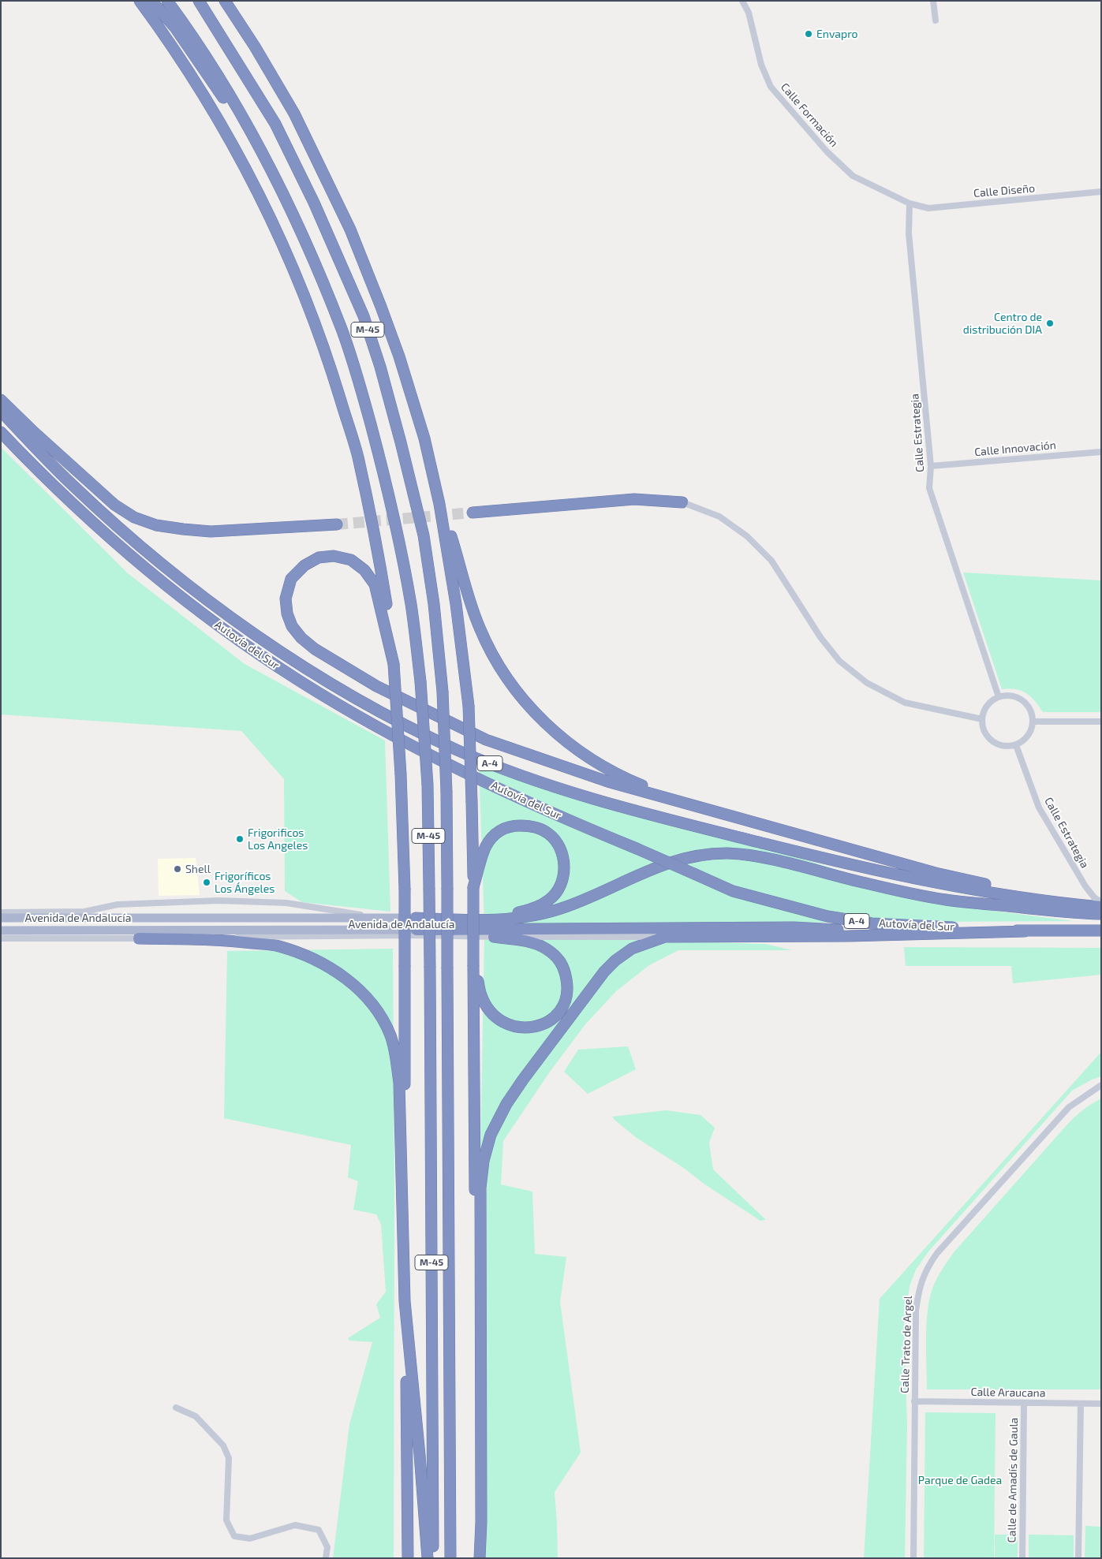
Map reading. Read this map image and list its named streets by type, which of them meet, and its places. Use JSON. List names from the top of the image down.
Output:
{
  "streets": {
    "highway": ["M-45", "Autovía del Sur", "A-4"],
    "main road": ["Avenida de Andalucía"],
    "street": [
      "Calle Formación",
      "Calle Diseño",
      "Calle Estrategia",
      "Calle Innovación",
      "Calle Trato de Argel",
      "Calle Araucana",
      "Calle de Amadís de Gaula"
    ]
  },
  "crossings": [
    ["Calle Formación", "Calle Diseño"],
    ["Calle Formación", "Calle Estrategia"],
    ["Calle Diseño", "Calle Estrategia"],
    ["Calle Estrategia", "Calle Innovación"],
    ["Calle Trato de Argel", "Calle Araucana"],
    ["Calle Araucana", "Calle de Amadís de Gaula"]
  ],
  "parks": ["Parque de Gadea"],
  "places": [
    "Envapro",
    "Centro de distribución DIA",
    "Frigorificos Los Angeles",
    "Shell",
    "Frigoríficos Los Ángeles"
  ]
}
